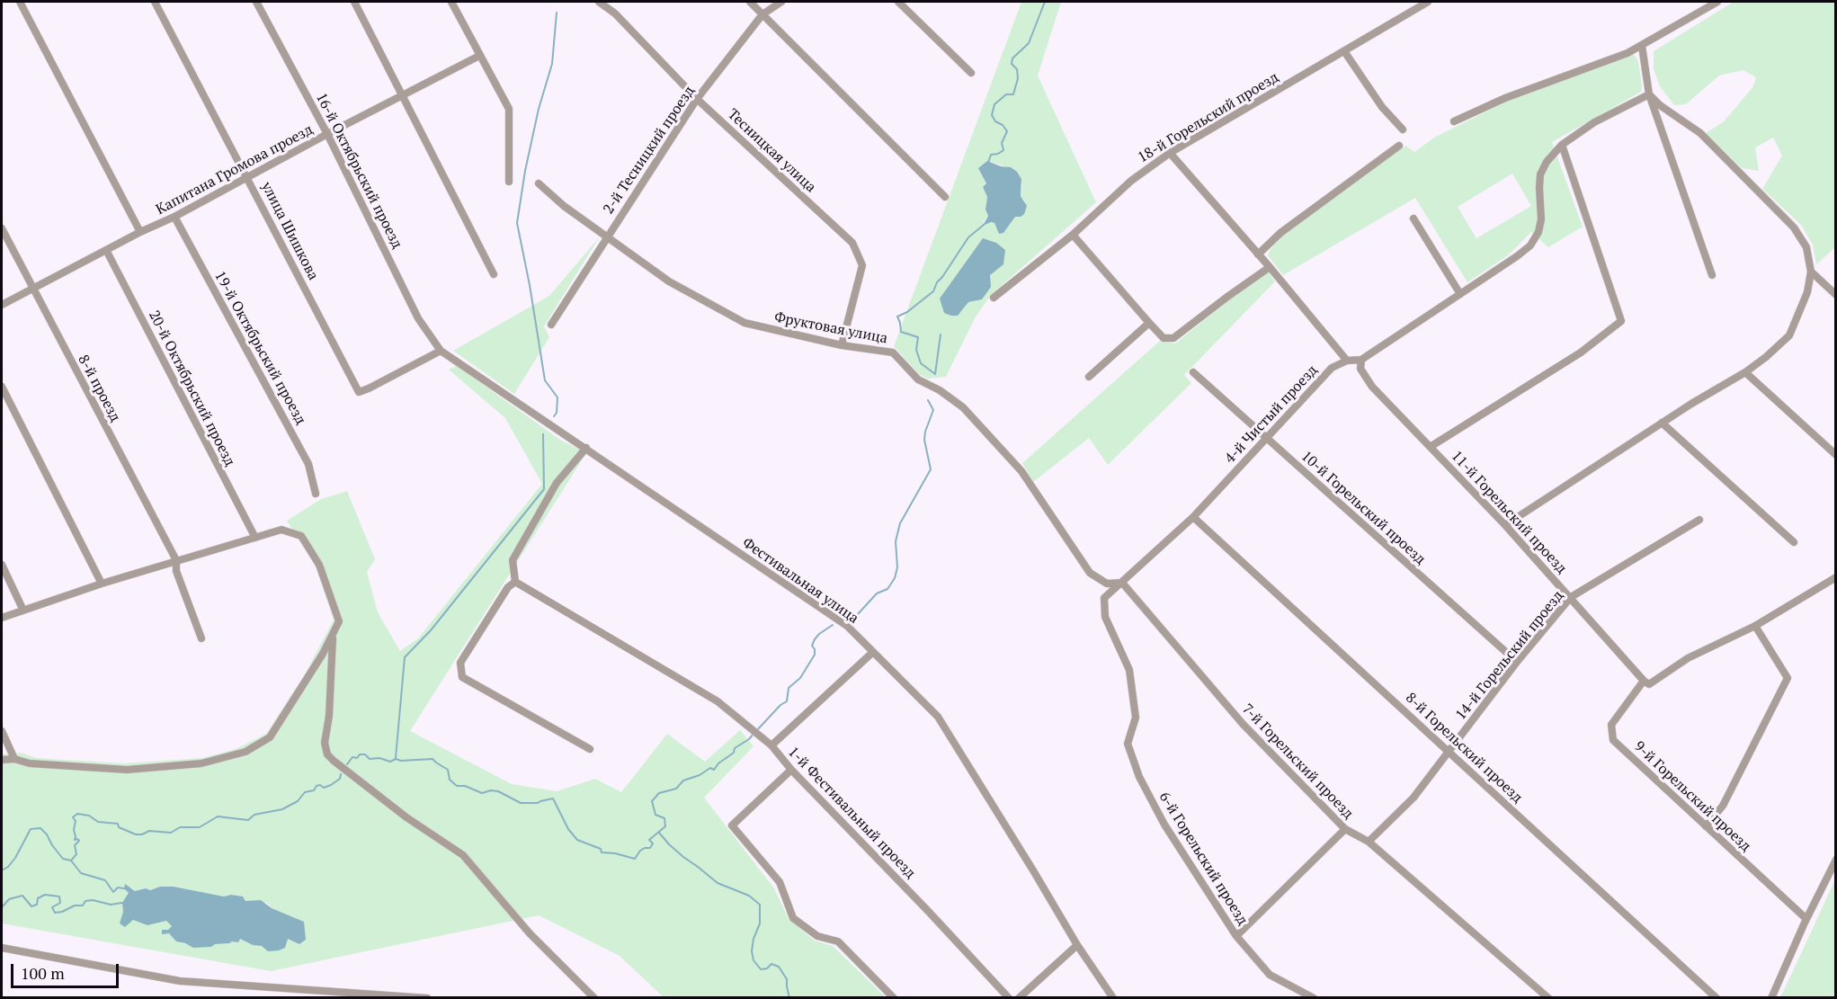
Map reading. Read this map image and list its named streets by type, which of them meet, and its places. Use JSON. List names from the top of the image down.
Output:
{
  "streets": {
    "street": [
      "18-й Горельский проезд",
      "2-й Тесницкий проезд",
      "Тесницкая улица",
      "Капитана Громова проезд",
      "16-й Октябрьский проезд",
      "улица Шишкова",
      "Фруктовая улица",
      "19-й Октябрьский проезд",
      "8-й проезд",
      "20-й Октябрьский проезд",
      "4-й Чистый проезд",
      "10-й Горельский проезд",
      "11-й Горельский проезд",
      "Фестивальная улица",
      "14-й Горельский проезд",
      "8-й Горельский проезд",
      "7-й Горельский проезд",
      "9-й Горельский проезд",
      "1-й Фестивальный проезд",
      "6-й Горельский проезд"
    ]
  },
  "crossings": [
    ["2-й Тесницкий проезд", "Тесницкая улица"],
    ["2-й Тесницкий проезд", "Фруктовая улица"],
    ["Тесницкая улица", "Фруктовая улица"],
    ["Капитана Громова проезд", "16-й Октябрьский проезд"],
    ["Капитана Громова проезд", "улица Шишкова"],
    ["Капитана Громова проезд", "19-й Октябрьский проезд"],
    ["Капитана Громова проезд", "8-й проезд"],
    ["Капитана Громова проезд", "20-й Октябрьский проезд"],
    ["16-й Октябрьский проезд", "улица Шишкова"],
    ["16-й Октябрьский проезд", "Фестивальная улица"],
    ["улица Шишкова", "Фестивальная улица"],
    ["Фруктовая улица", "4-й Чистый проезд"],
    ["Фруктовая улица", "7-й Горельский проезд"],
    ["Фруктовая улица", "6-й Горельский проезд"],
    ["4-й Чистый проезд", "10-й Горельский проезд"],
    ["4-й Чистый проезд", "8-й Горельский проезд"],
    ["4-й Чистый проезд", "7-й Горельский проезд"],
    ["4-й Чистый проезд", "6-й Горельский проезд"],
    ["10-й Горельский проезд", "14-й Горельский проезд"],
    ["11-й Горельский проезд", "14-й Горельский проезд"],
    ["11-й Горельский проезд", "9-й Горельский проезд"],
    ["Фестивальная улица", "1-й Фестивальный проезд"],
    ["14-й Горельский проезд", "8-й Горельский проезд"],
    ["14-й Горельский проезд", "7-й Горельский проезд"],
    ["7-й Горельский проезд", "6-й Горельский проезд"]
  ],
  "scale_bar": "100 m"
}
